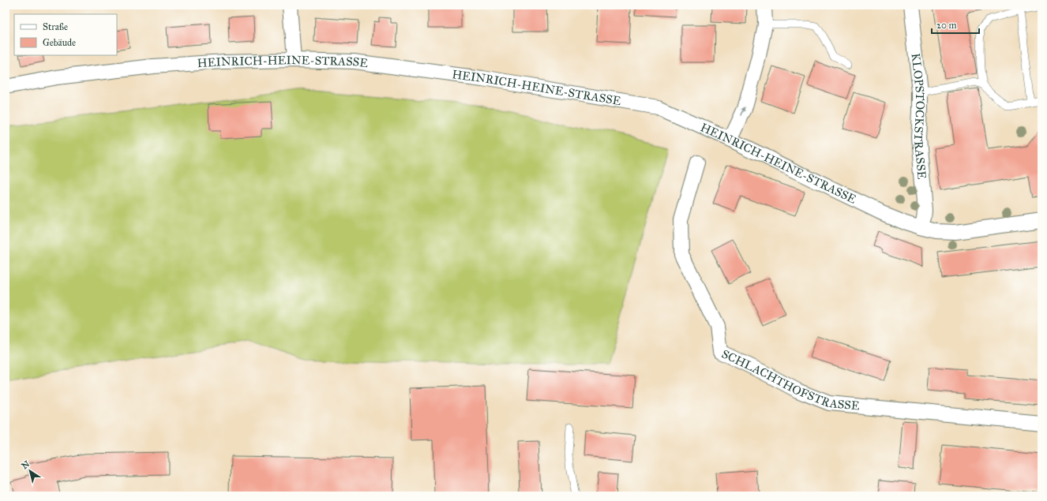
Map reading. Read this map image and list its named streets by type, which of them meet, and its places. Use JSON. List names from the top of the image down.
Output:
{
  "streets": {
    "street": ["HEINRICH-HEINE-STRASSE", "KLOPSTOCKSTRASSE", "SCHLACHTHOFSTRASSE"]
  },
  "crossings": [
    ["HEINRICH-HEINE-STRASSE", "KLOPSTOCKSTRASSE"]
  ],
  "legend": ["Straße", "Gebäude"],
  "scale_bar": "20 m",
  "north": "top left"
}
